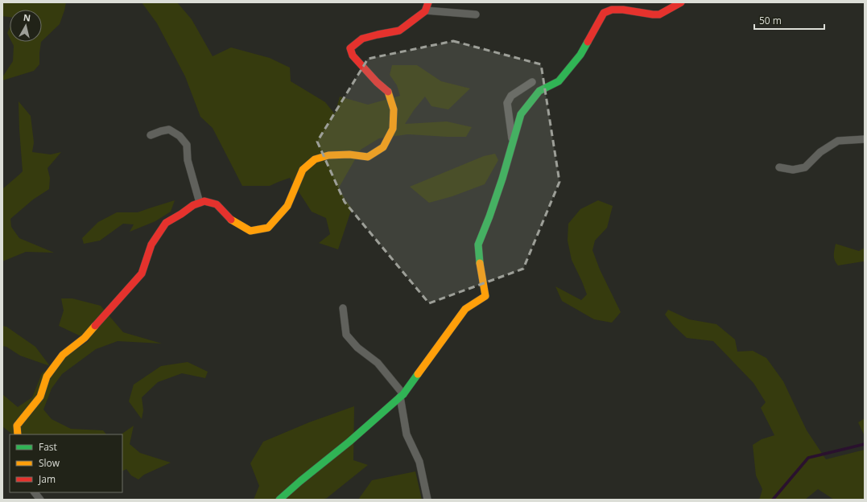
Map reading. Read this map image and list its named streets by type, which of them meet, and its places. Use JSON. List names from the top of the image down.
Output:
{
  "legend": ["Fast", "Slow", "Jam"],
  "scale_bar": "50 m",
  "north": "top"
}
